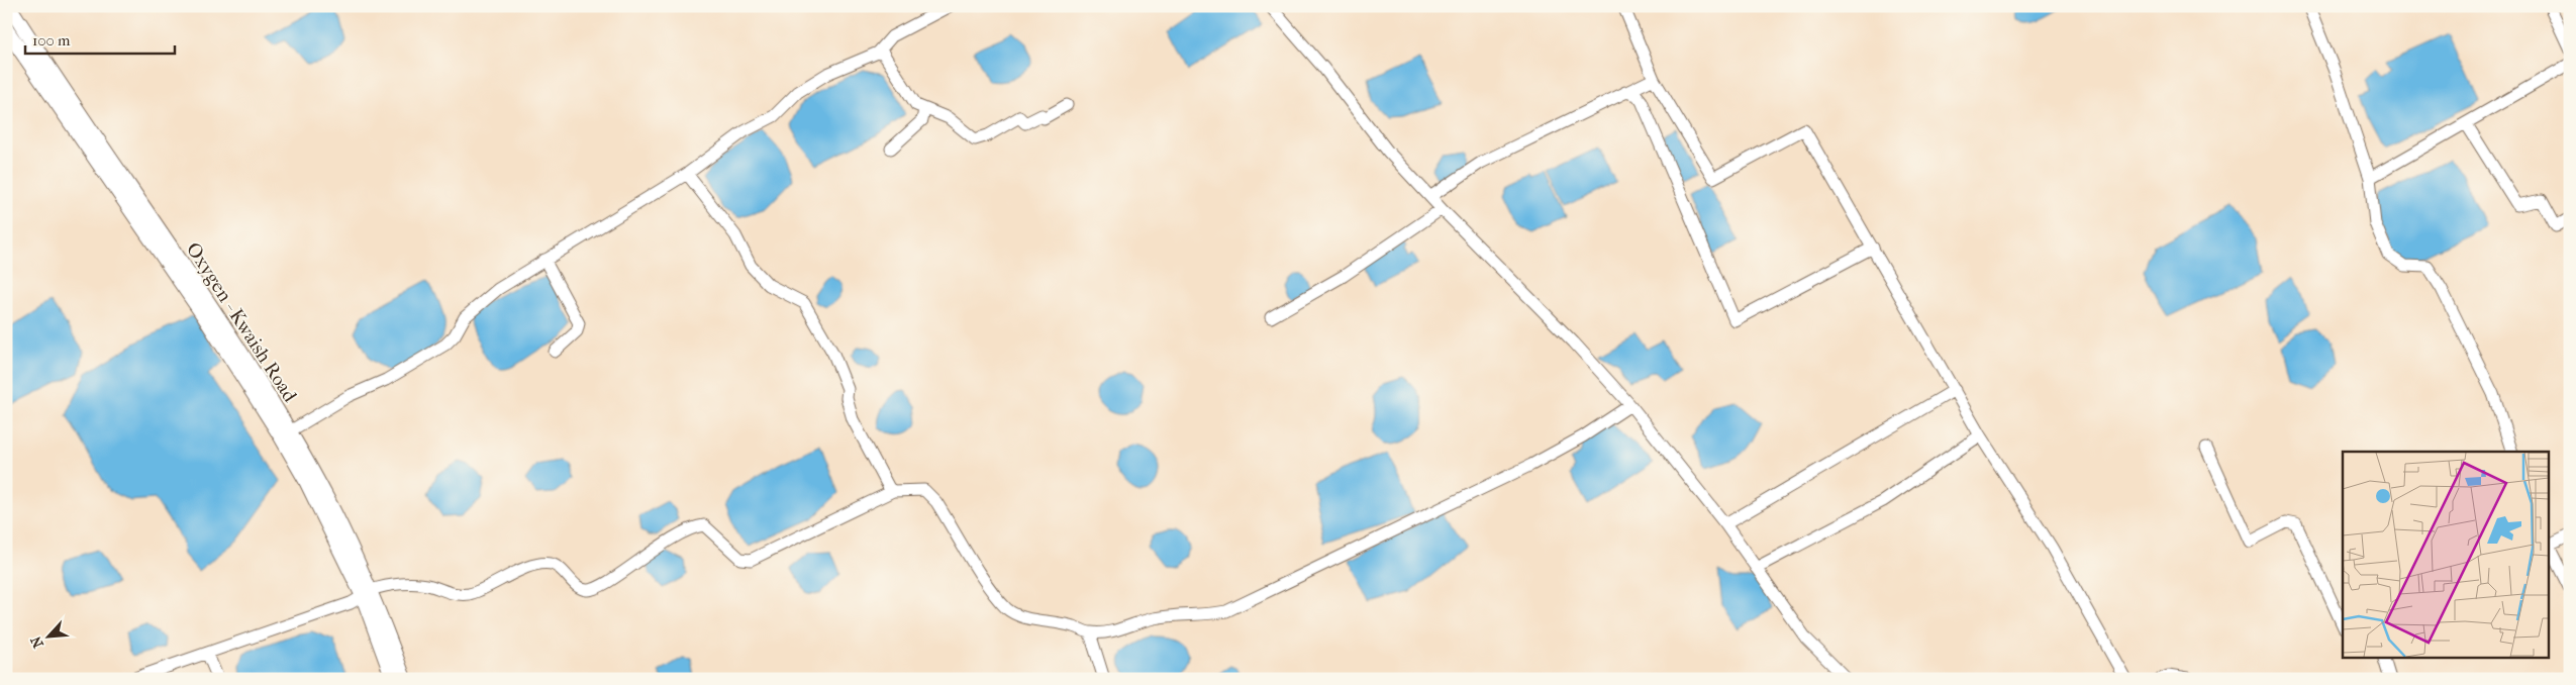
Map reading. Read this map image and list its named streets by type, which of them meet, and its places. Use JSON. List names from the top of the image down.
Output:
{
  "streets": {
    "main road": ["Oxygen - Kwaish Road"]
  },
  "scale_bar": "100 m",
  "north": "bottom left"
}
